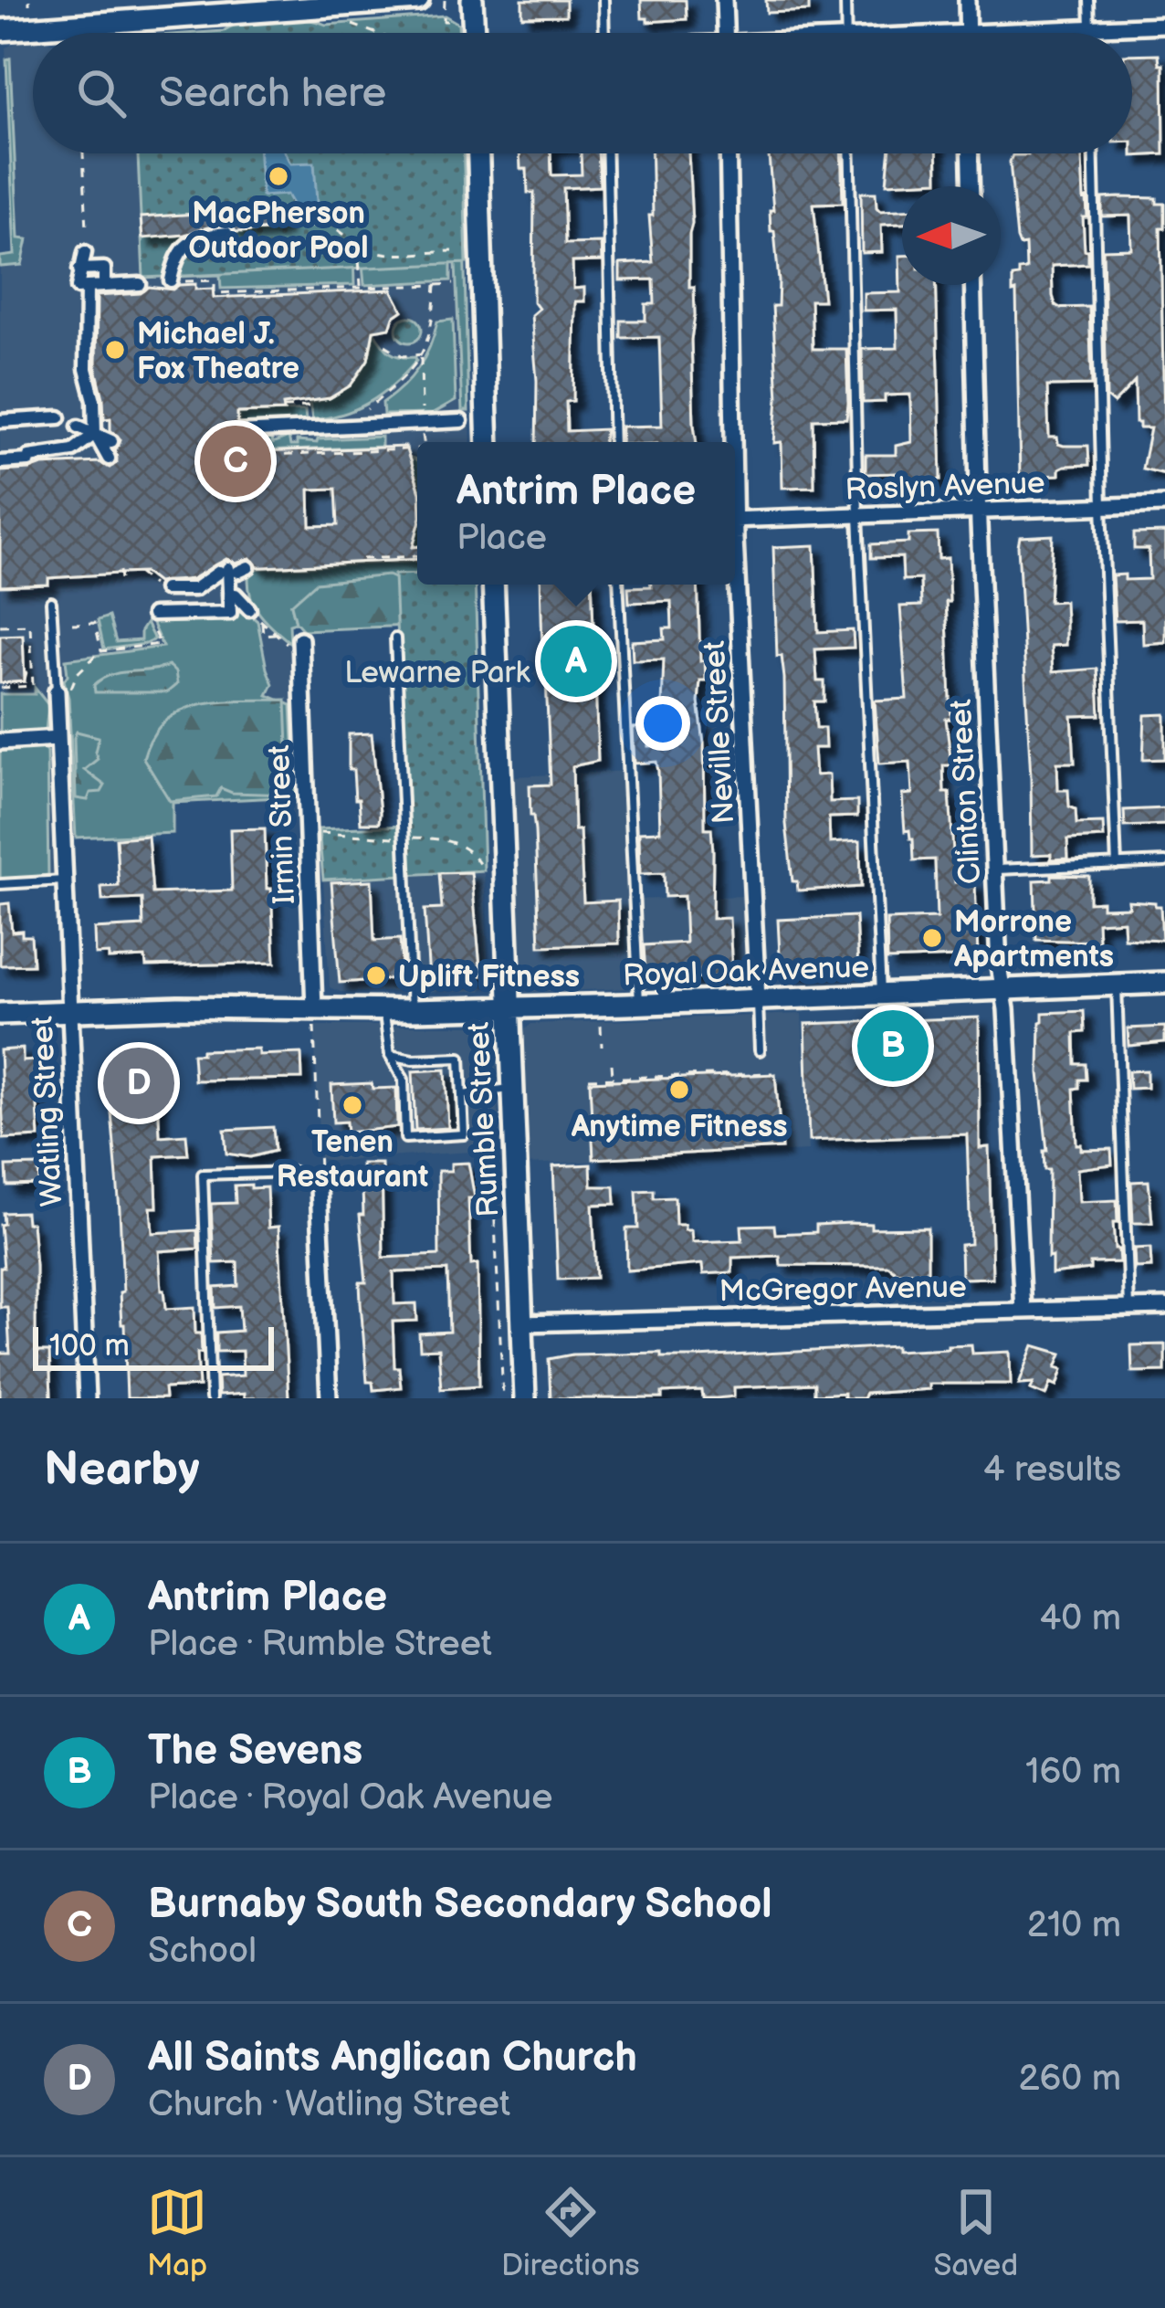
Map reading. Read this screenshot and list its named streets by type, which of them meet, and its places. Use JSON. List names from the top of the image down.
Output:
{
  "streets": {
    "street": [
      "Roslyn Avenue",
      "Neville Street",
      "Clinton Street",
      "Irmin Street",
      "Royal Oak Avenue",
      "Watling Street",
      "Rumble Street",
      "McGregor Avenue"
    ]
  },
  "crossings": [
    ["Roslyn Avenue", "Clinton Street"],
    ["Neville Street", "Royal Oak Avenue"],
    ["Clinton Street", "Royal Oak Avenue"],
    ["Clinton Street", "McGregor Avenue"],
    ["Irmin Street", "Royal Oak Avenue"],
    ["Royal Oak Avenue", "Watling Street"],
    ["Royal Oak Avenue", "Rumble Street"],
    ["Rumble Street", "McGregor Avenue"]
  ],
  "parks": ["Lewarne Park"],
  "places": [
    "MacPherson Outdoor Pool",
    "Michael J. Fox Theatre",
    "Morrone Apartments",
    "Uplift Fitness",
    "Anytime Fitness",
    "Tenen Restaurant"
  ],
  "scale_bar": "100 m",
  "north": "left",
  "page": {
    "search": "Search here",
    "pins": [
      "C",
      "A",
      "B",
      "D"
    ],
    "popup": ["Antrim Place", "Place"],
    "scale": "100 m",
    "heading": ["Nearby", "4 results"],
    "list": [
      {
        "mark": "A",
        "name": "Antrim Place",
        "note": "Place · Rumble Street",
        "value": "40 m"
      },
      {
        "mark": "B",
        "name": "The Sevens",
        "note": "Place · Royal Oak Avenue",
        "value": "160 m"
      },
      {
        "mark": "C",
        "name": "Burnaby South Secondary School",
        "note": "School",
        "value": "210 m"
      },
      {
        "mark": "D",
        "name": "All Saints Anglican Church",
        "note": "Church · Watling Street",
        "value": "260 m"
      }
    ],
    "nav": ["Map", "Directions", "Saved"]
  }
}
